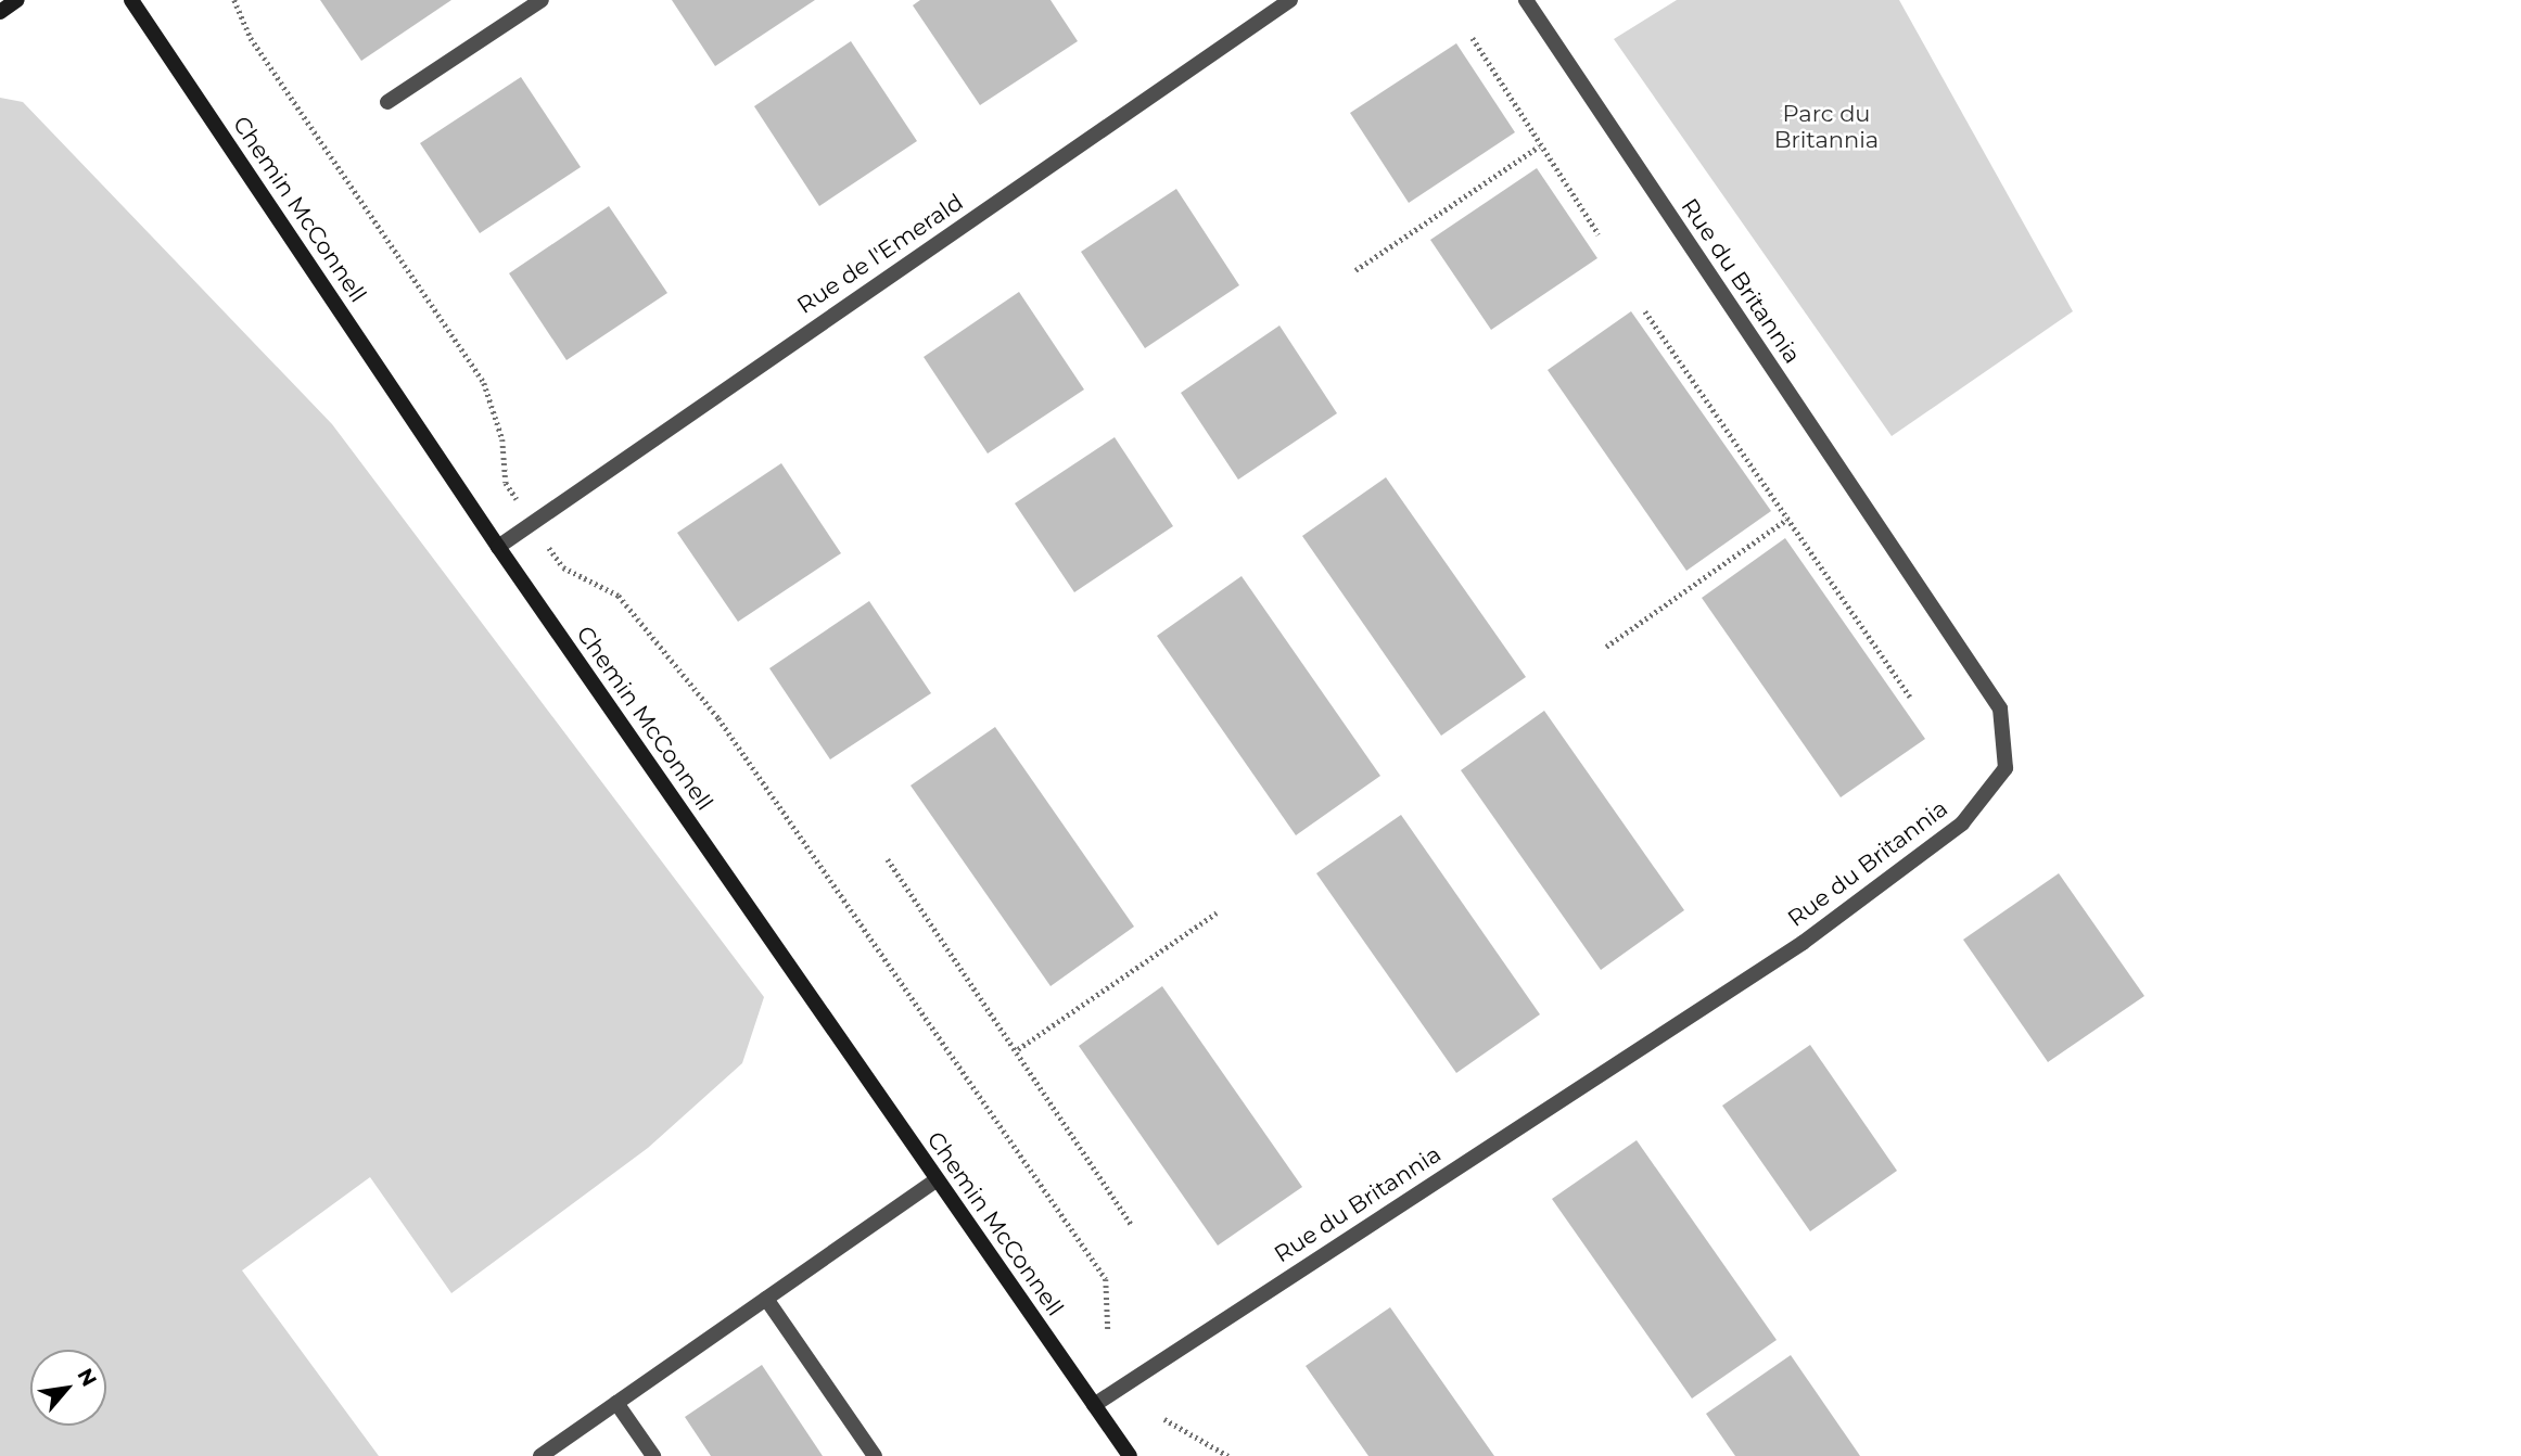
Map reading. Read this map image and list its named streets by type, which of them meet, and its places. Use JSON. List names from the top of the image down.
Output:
{
  "streets": {
    "street": ["Chemin McConnell", "Rue de l'Emerald", "Rue du Britannia"]
  },
  "crossings": [
    ["Chemin McConnell", "Rue de l'Emerald"],
    ["Chemin McConnell", "Rue du Britannia"]
  ],
  "parks": ["Parc du Britannia"],
  "north": "top right"
}
